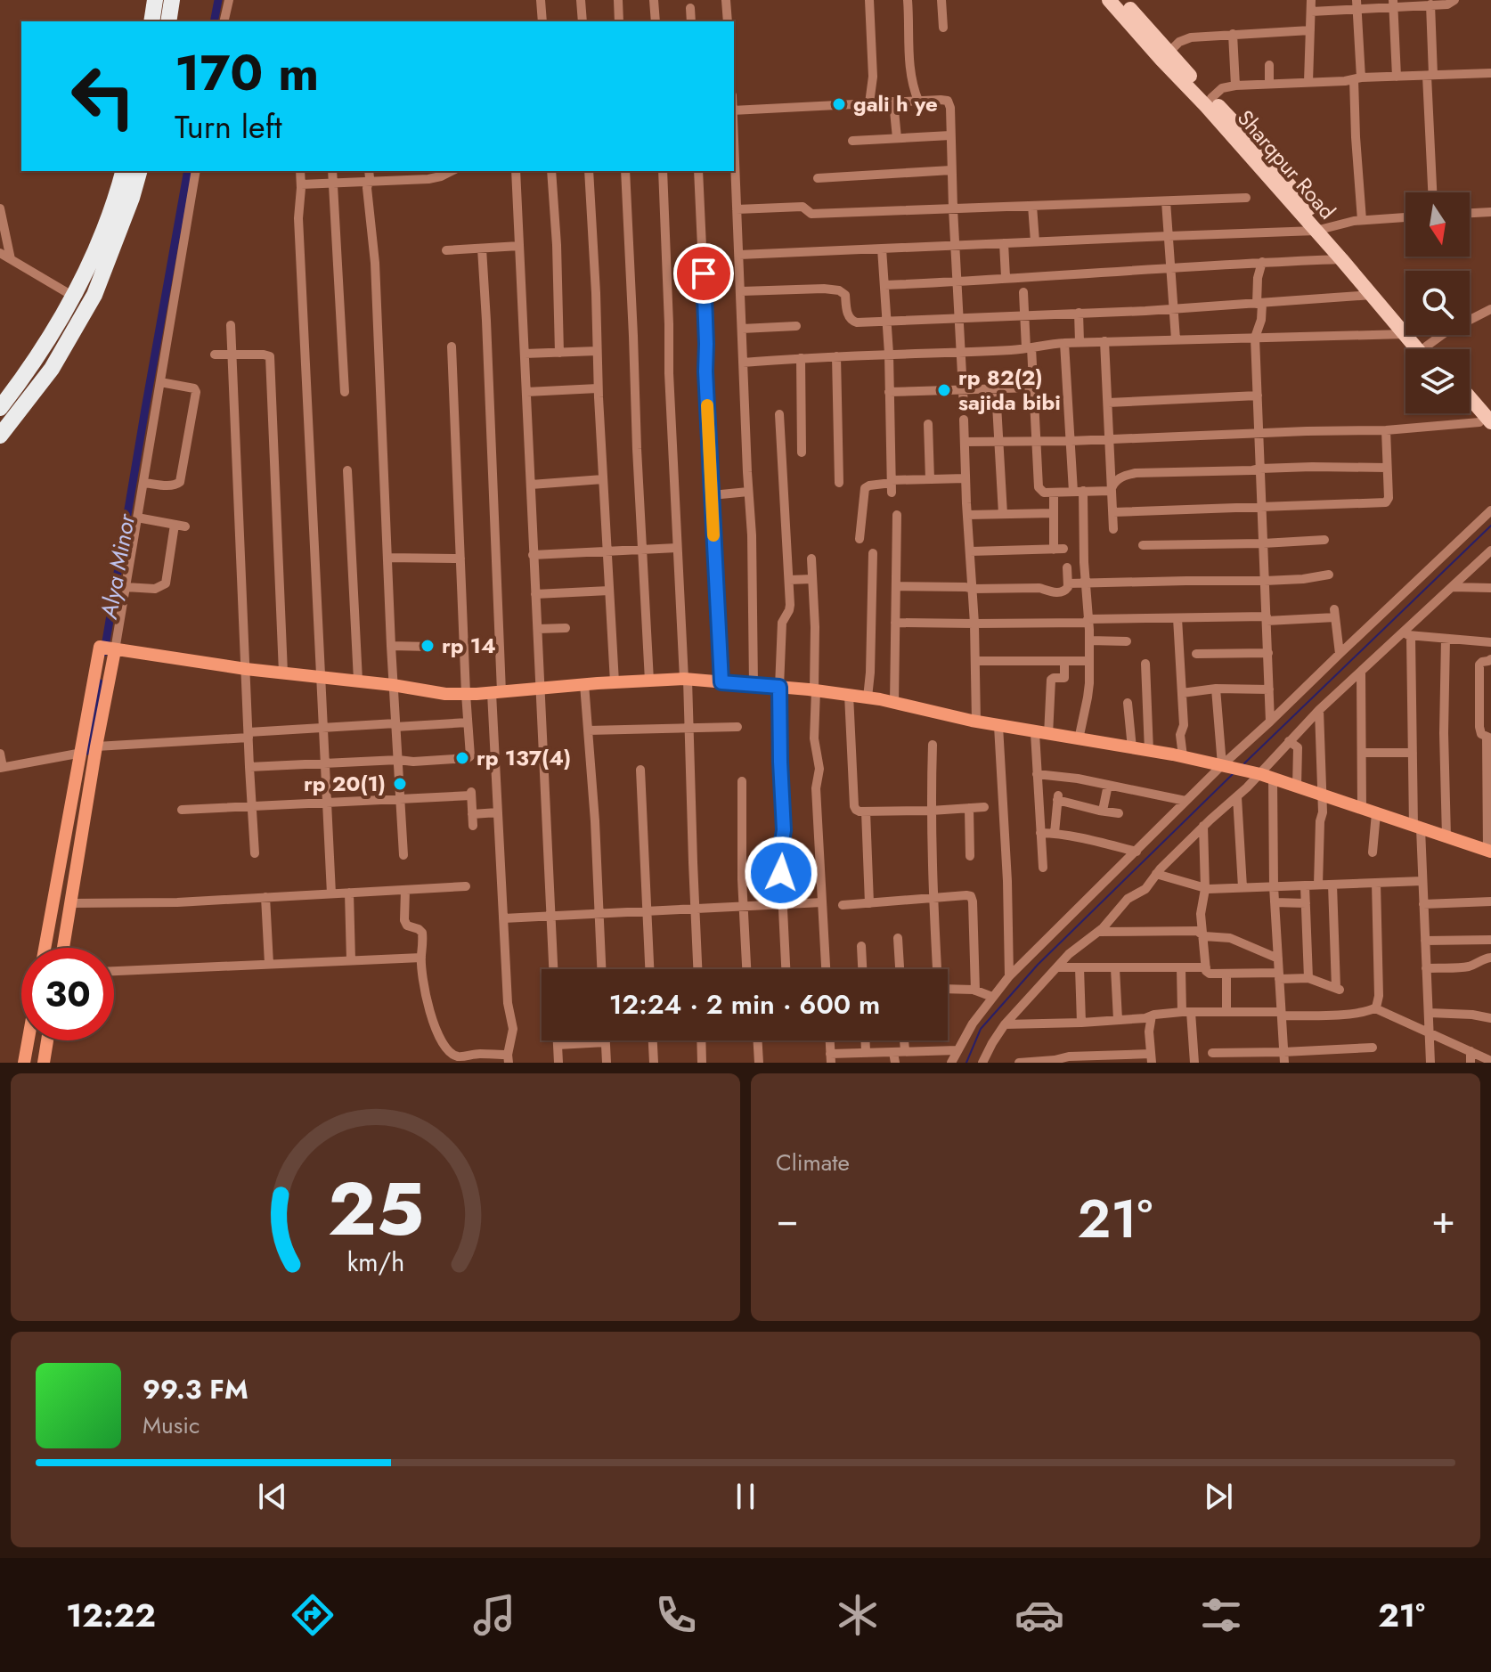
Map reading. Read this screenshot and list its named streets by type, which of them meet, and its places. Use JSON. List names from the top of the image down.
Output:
{
  "streets": {
    "main road": ["Sharqpur Road"]
  },
  "water": ["Alya Minor"],
  "places": [
    "gali h ye",
    "rp 82(2) sajida bibi",
    "rp 14",
    "rp 137(4)",
    "rp 20(1)"
  ],
  "north": "bottom",
  "page": {
    "turn": ["170 m", "Turn left"],
    "limit": "30",
    "trip": "12:24 · 2 min · 600 m",
    "tile": "Climate",
    "heat": ["−", "21°", "+"],
    "song": ["99.3 FM", "Music"],
    "tabs": ["12:22", "21°"],
    "gauge": ["25", "km/h"]
  }
}
